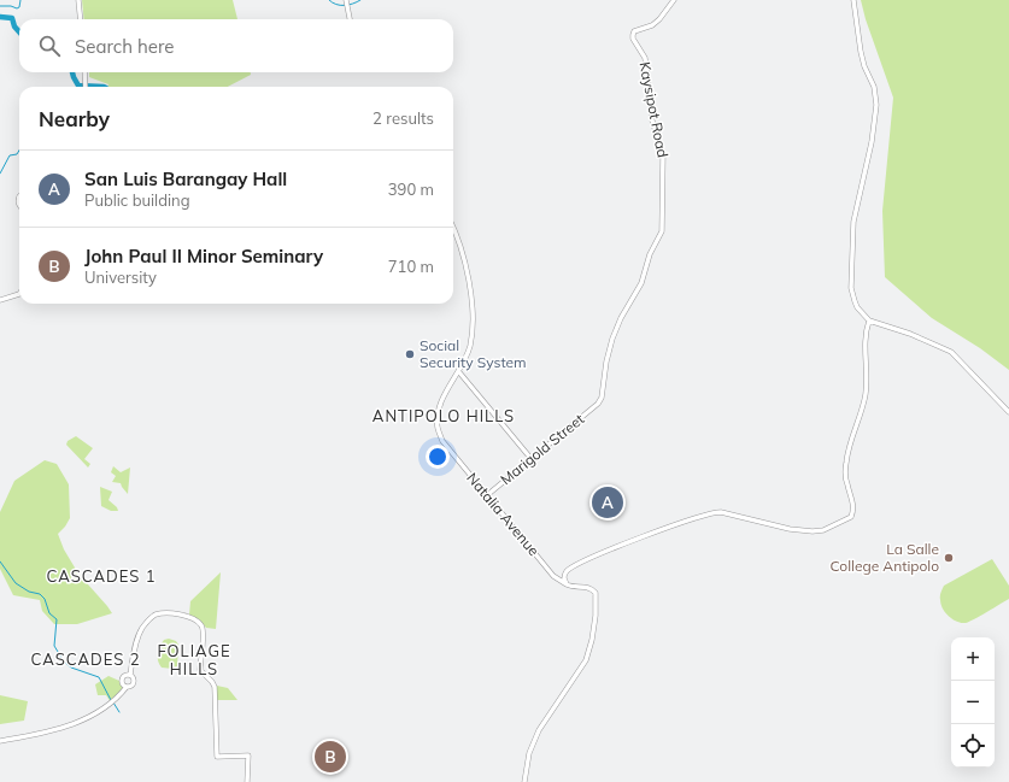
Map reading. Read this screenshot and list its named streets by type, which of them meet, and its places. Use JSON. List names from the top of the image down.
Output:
{
  "streets": {
    "street": ["Kaysipot Road", "Marigold Street", "Natalia Avenue"]
  },
  "crossings": [
    ["Kaysipot Road", "Marigold Street"],
    ["Marigold Street", "Natalia Avenue"]
  ],
  "districts": [
    "ANTIPOLO HILLS",
    "CASCADES 1",
    "FOLIAGE HILLS",
    "CASCADES 2"
  ],
  "places": ["Social Security System", "La Salle College Antipolo"],
  "page": {
    "search": "Search here",
    "heading": ["Nearby", "2 results"],
    "list": [
      {
        "mark": "A",
        "name": "San Luis Barangay Hall",
        "note": "Public building",
        "value": "390 m"
      },
      {
        "mark": "B",
        "name": "John Paul II Minor Seminary",
        "note": "University",
        "value": "710 m"
      }
    ],
    "pins": ["A", "B"],
    "map_buttons": ["+", "−"]
  }
}
